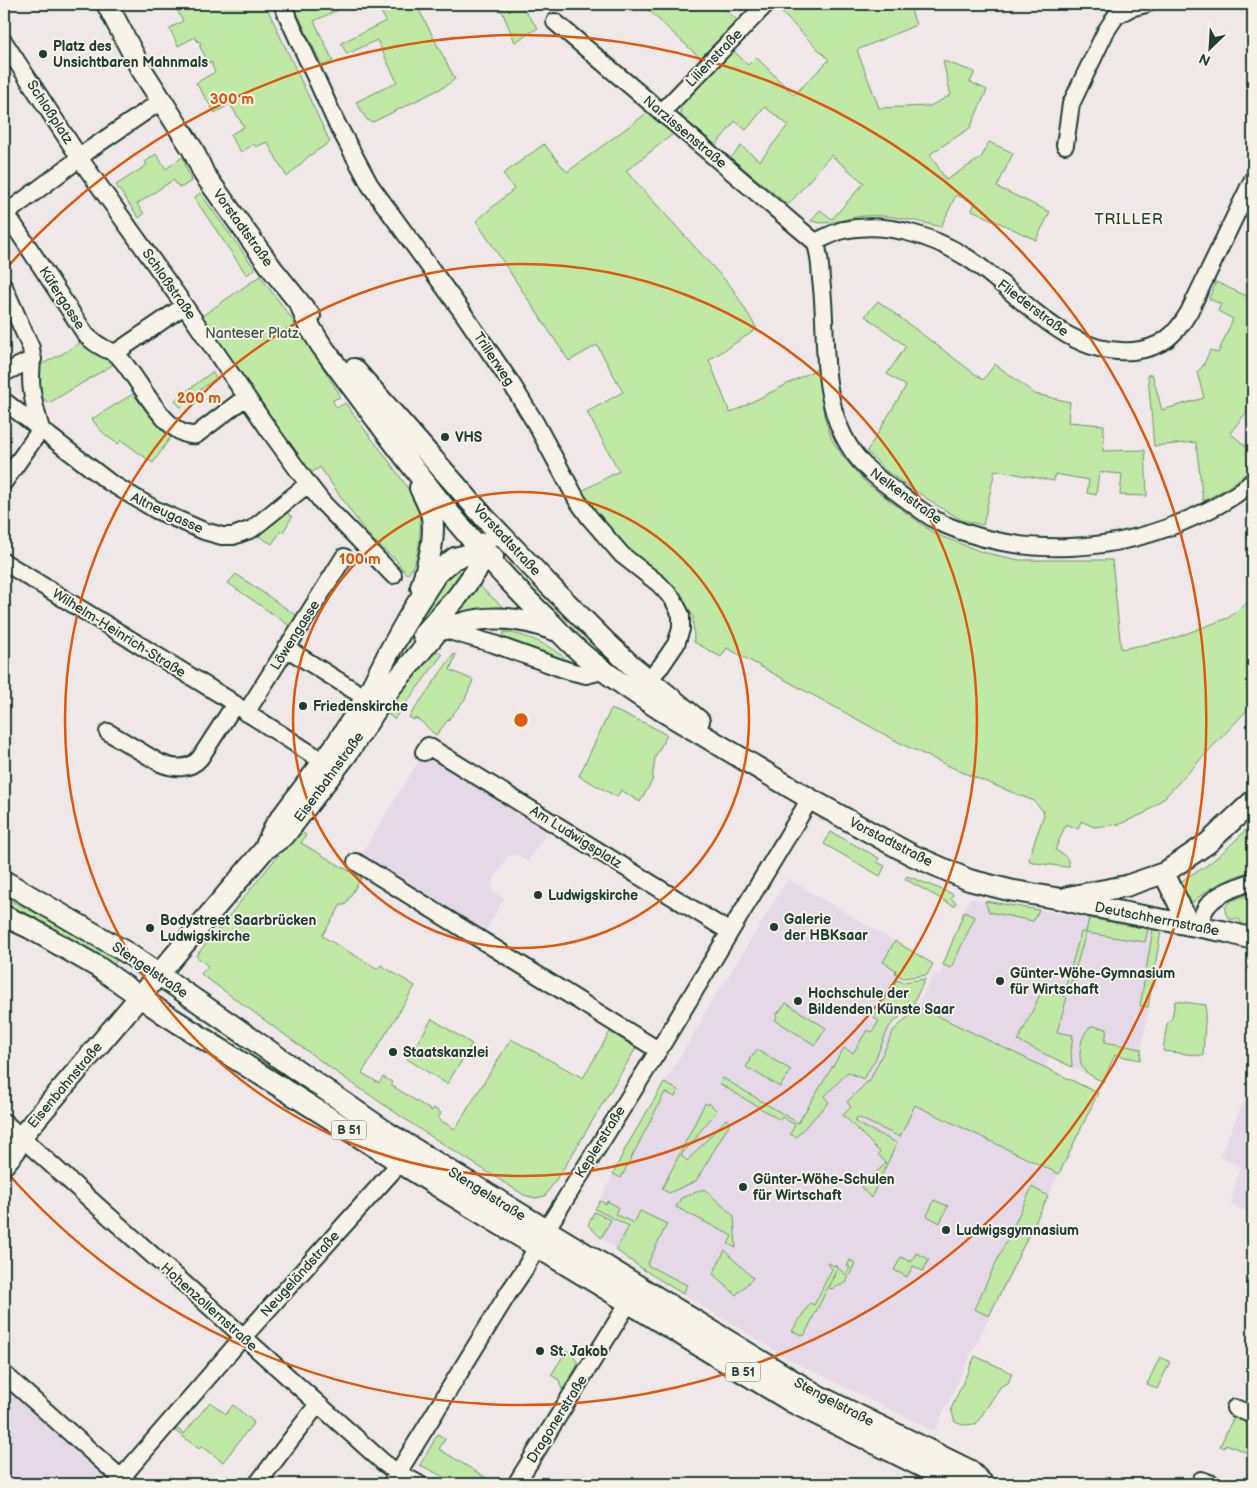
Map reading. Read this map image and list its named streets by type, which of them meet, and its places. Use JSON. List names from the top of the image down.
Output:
{
  "streets": {
    "main road": [
      "Vorstadtstraße",
      "Eisenbahnstraße",
      "Deutschherrnstraße",
      "Stengelstraße",
      "B 51"
    ],
    "street": [
      "Lilienstraße",
      "Schloßplatz",
      "Narzissenstraße",
      "Schloßstraße",
      "Küfergasse",
      "Fliederstraße",
      "Trillerweg",
      "Nelkenstraße",
      "Altneugasse",
      "Wilhelm-Heinrich-Straße",
      "Löwengasse",
      "Am Ludwigsplatz",
      "Keplerstraße",
      "Neugeländstraße",
      "Hohenzollernstraße",
      "Dragonerstraße"
    ]
  },
  "crossings": [
    ["Lilienstraße", "Narzissenstraße"],
    ["Schloßplatz", "Vorstadtstraße"],
    ["Schloßplatz", "Schloßstraße"],
    ["Narzissenstraße", "Fliederstraße"],
    ["Narzissenstraße", "Nelkenstraße"],
    ["Vorstadtstraße", "Trillerweg"],
    ["Vorstadtstraße", "Deutschherrnstraße"],
    ["Vorstadtstraße", "Keplerstraße"],
    ["Schloßstraße", "Altneugasse"],
    ["Fliederstraße", "Nelkenstraße"],
    ["Wilhelm-Heinrich-Straße", "Löwengasse"],
    ["Wilhelm-Heinrich-Straße", "Eisenbahnstraße"],
    ["Eisenbahnstraße", "Stengelstraße"],
    ["Eisenbahnstraße", "Hohenzollernstraße"],
    ["Am Ludwigsplatz", "Keplerstraße"],
    ["Stengelstraße", "Keplerstraße"],
    ["Stengelstraße", "Neugeländstraße"],
    ["Stengelstraße", "Dragonerstraße"],
    ["Keplerstraße", "Hohenzollernstraße"],
    ["Neugeländstraße", "Hohenzollernstraße"]
  ],
  "districts": ["TRILLER"],
  "parks": ["Nanteser Platz"],
  "places": [
    "Platz des Unsichtbaren Mahnmals",
    "VHS",
    "Friedenskirche",
    "Ludwigskirche",
    "Galerie der HBKsaar",
    "Bodystreet Saarbrücken Ludwigskirche",
    "Günter-Wöhe-Gymnasium für Wirtschaft",
    "Hochschule der Bildenden Künste Saar",
    "Staatskanzlei",
    "Günter-Wöhe-Schulen für Wirtschaft",
    "Ludwigsgymnasium",
    "St. Jakob"
  ],
  "north": "bottom left",
  "rings": ["300 m", "200 m", "100 m"]
}
